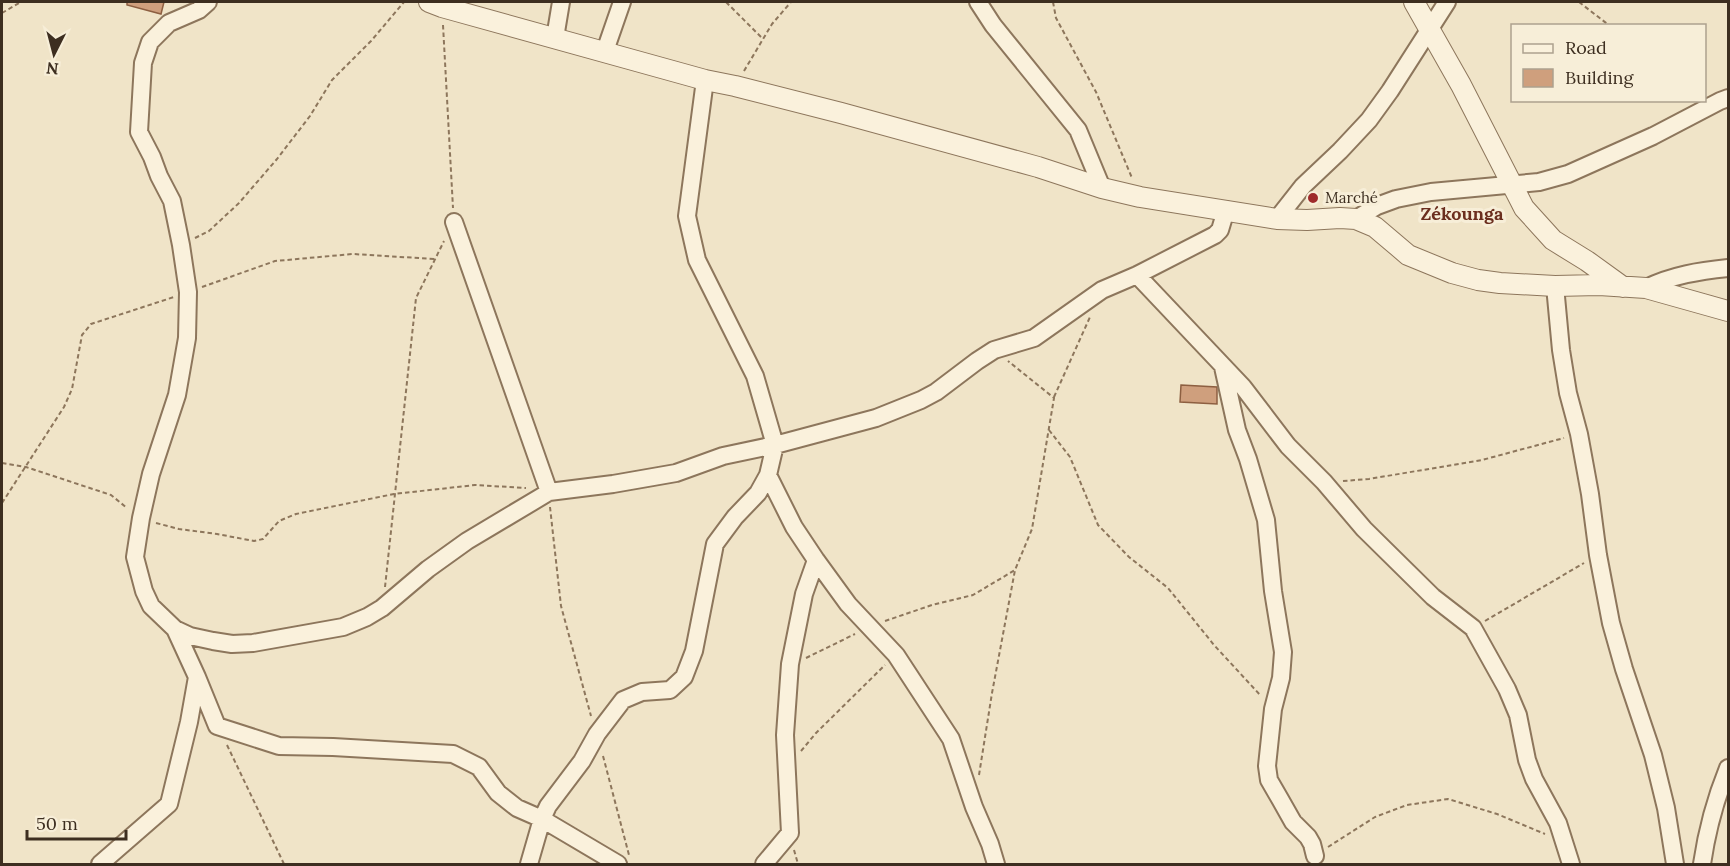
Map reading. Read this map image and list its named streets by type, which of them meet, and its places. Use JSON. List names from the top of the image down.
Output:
{
  "districts": ["Zékounga"],
  "places": ["Marché"],
  "legend": ["Road", "Building"],
  "scale_bar": "50 m",
  "north": "bottom"
}
